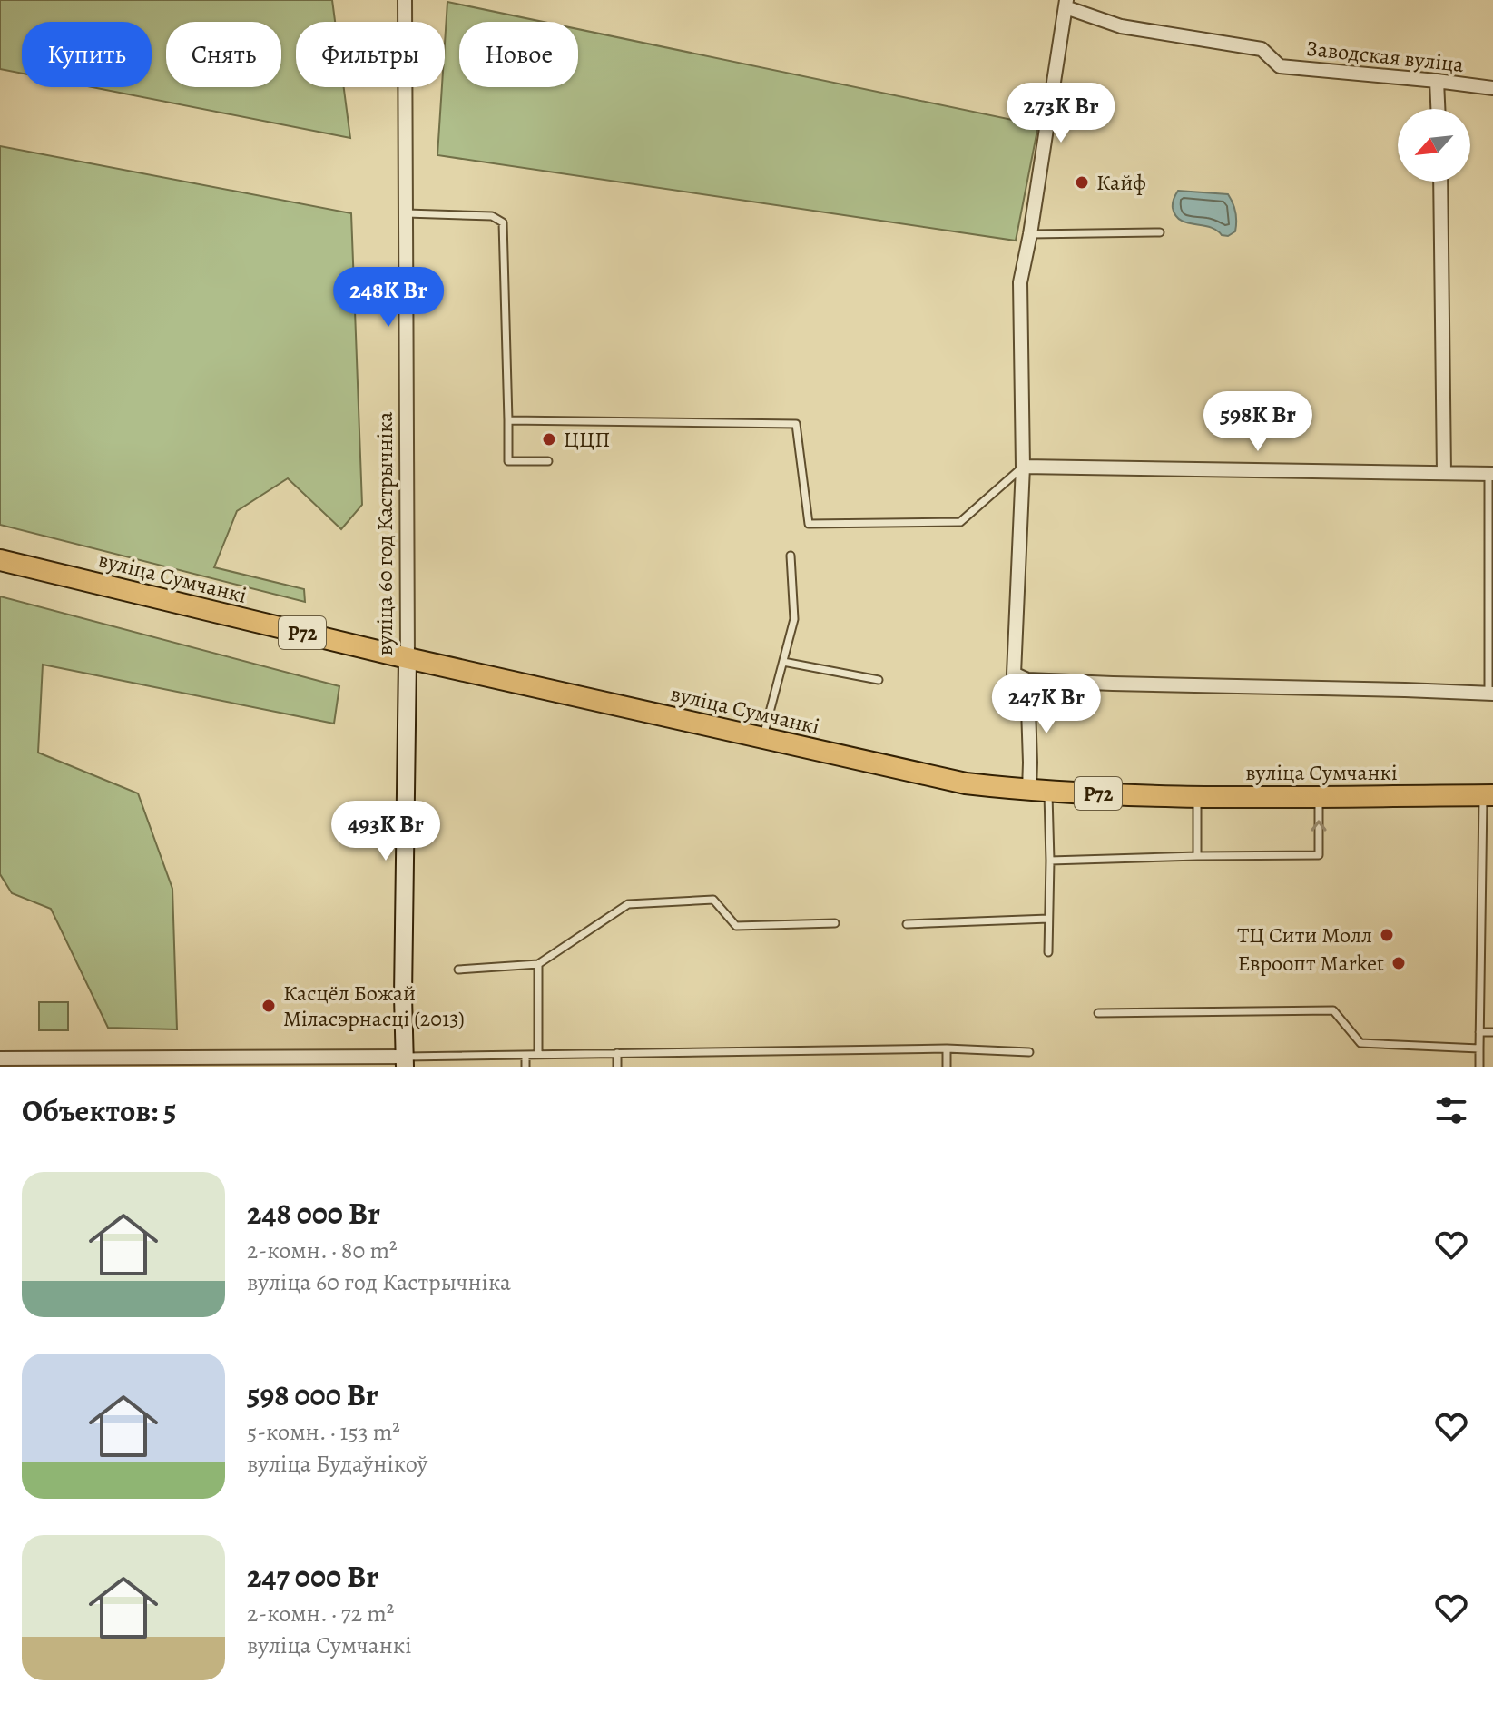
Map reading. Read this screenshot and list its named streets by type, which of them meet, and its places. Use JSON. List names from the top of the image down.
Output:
{
  "streets": {
    "main road": ["вуліца Сумчанкі", "Р72"],
    "street": ["Заводская вуліца", "вуліца 60 год Кастрычніка"]
  },
  "crossings": [
    ["вуліца 60 год Кастрычніка", "вуліца Сумчанкі"]
  ],
  "places": [
    "Кайф",
    "ЦЦП",
    "ТЦ Сити Молл",
    "Евроопт Market",
    "Касцёл Божай Міласэрнасці (2013)"
  ],
  "north": "bottom left",
  "page": {
    "chip": [
      "Купить",
      "Снять",
      "Фильтры",
      "Новое"
    ],
    "price": [
      "273K Br",
      "248K Br",
      "598K Br",
      "247K Br",
      "493K Br"
    ],
    "heading": "Объектов: 5",
    "list": [
      {
        "name": "248 000 Br",
        "note": "2-комн. · 80 m² · вуліца 60 год Кастрычніка"
      },
      {
        "name": "598 000 Br",
        "note": "5-комн. · 153 m² · вуліца Будаўнікоў"
      },
      {
        "name": "247 000 Br",
        "note": "2-комн. · 72 m² · вуліца Сумчанкі"
      }
    ]
  }
}
